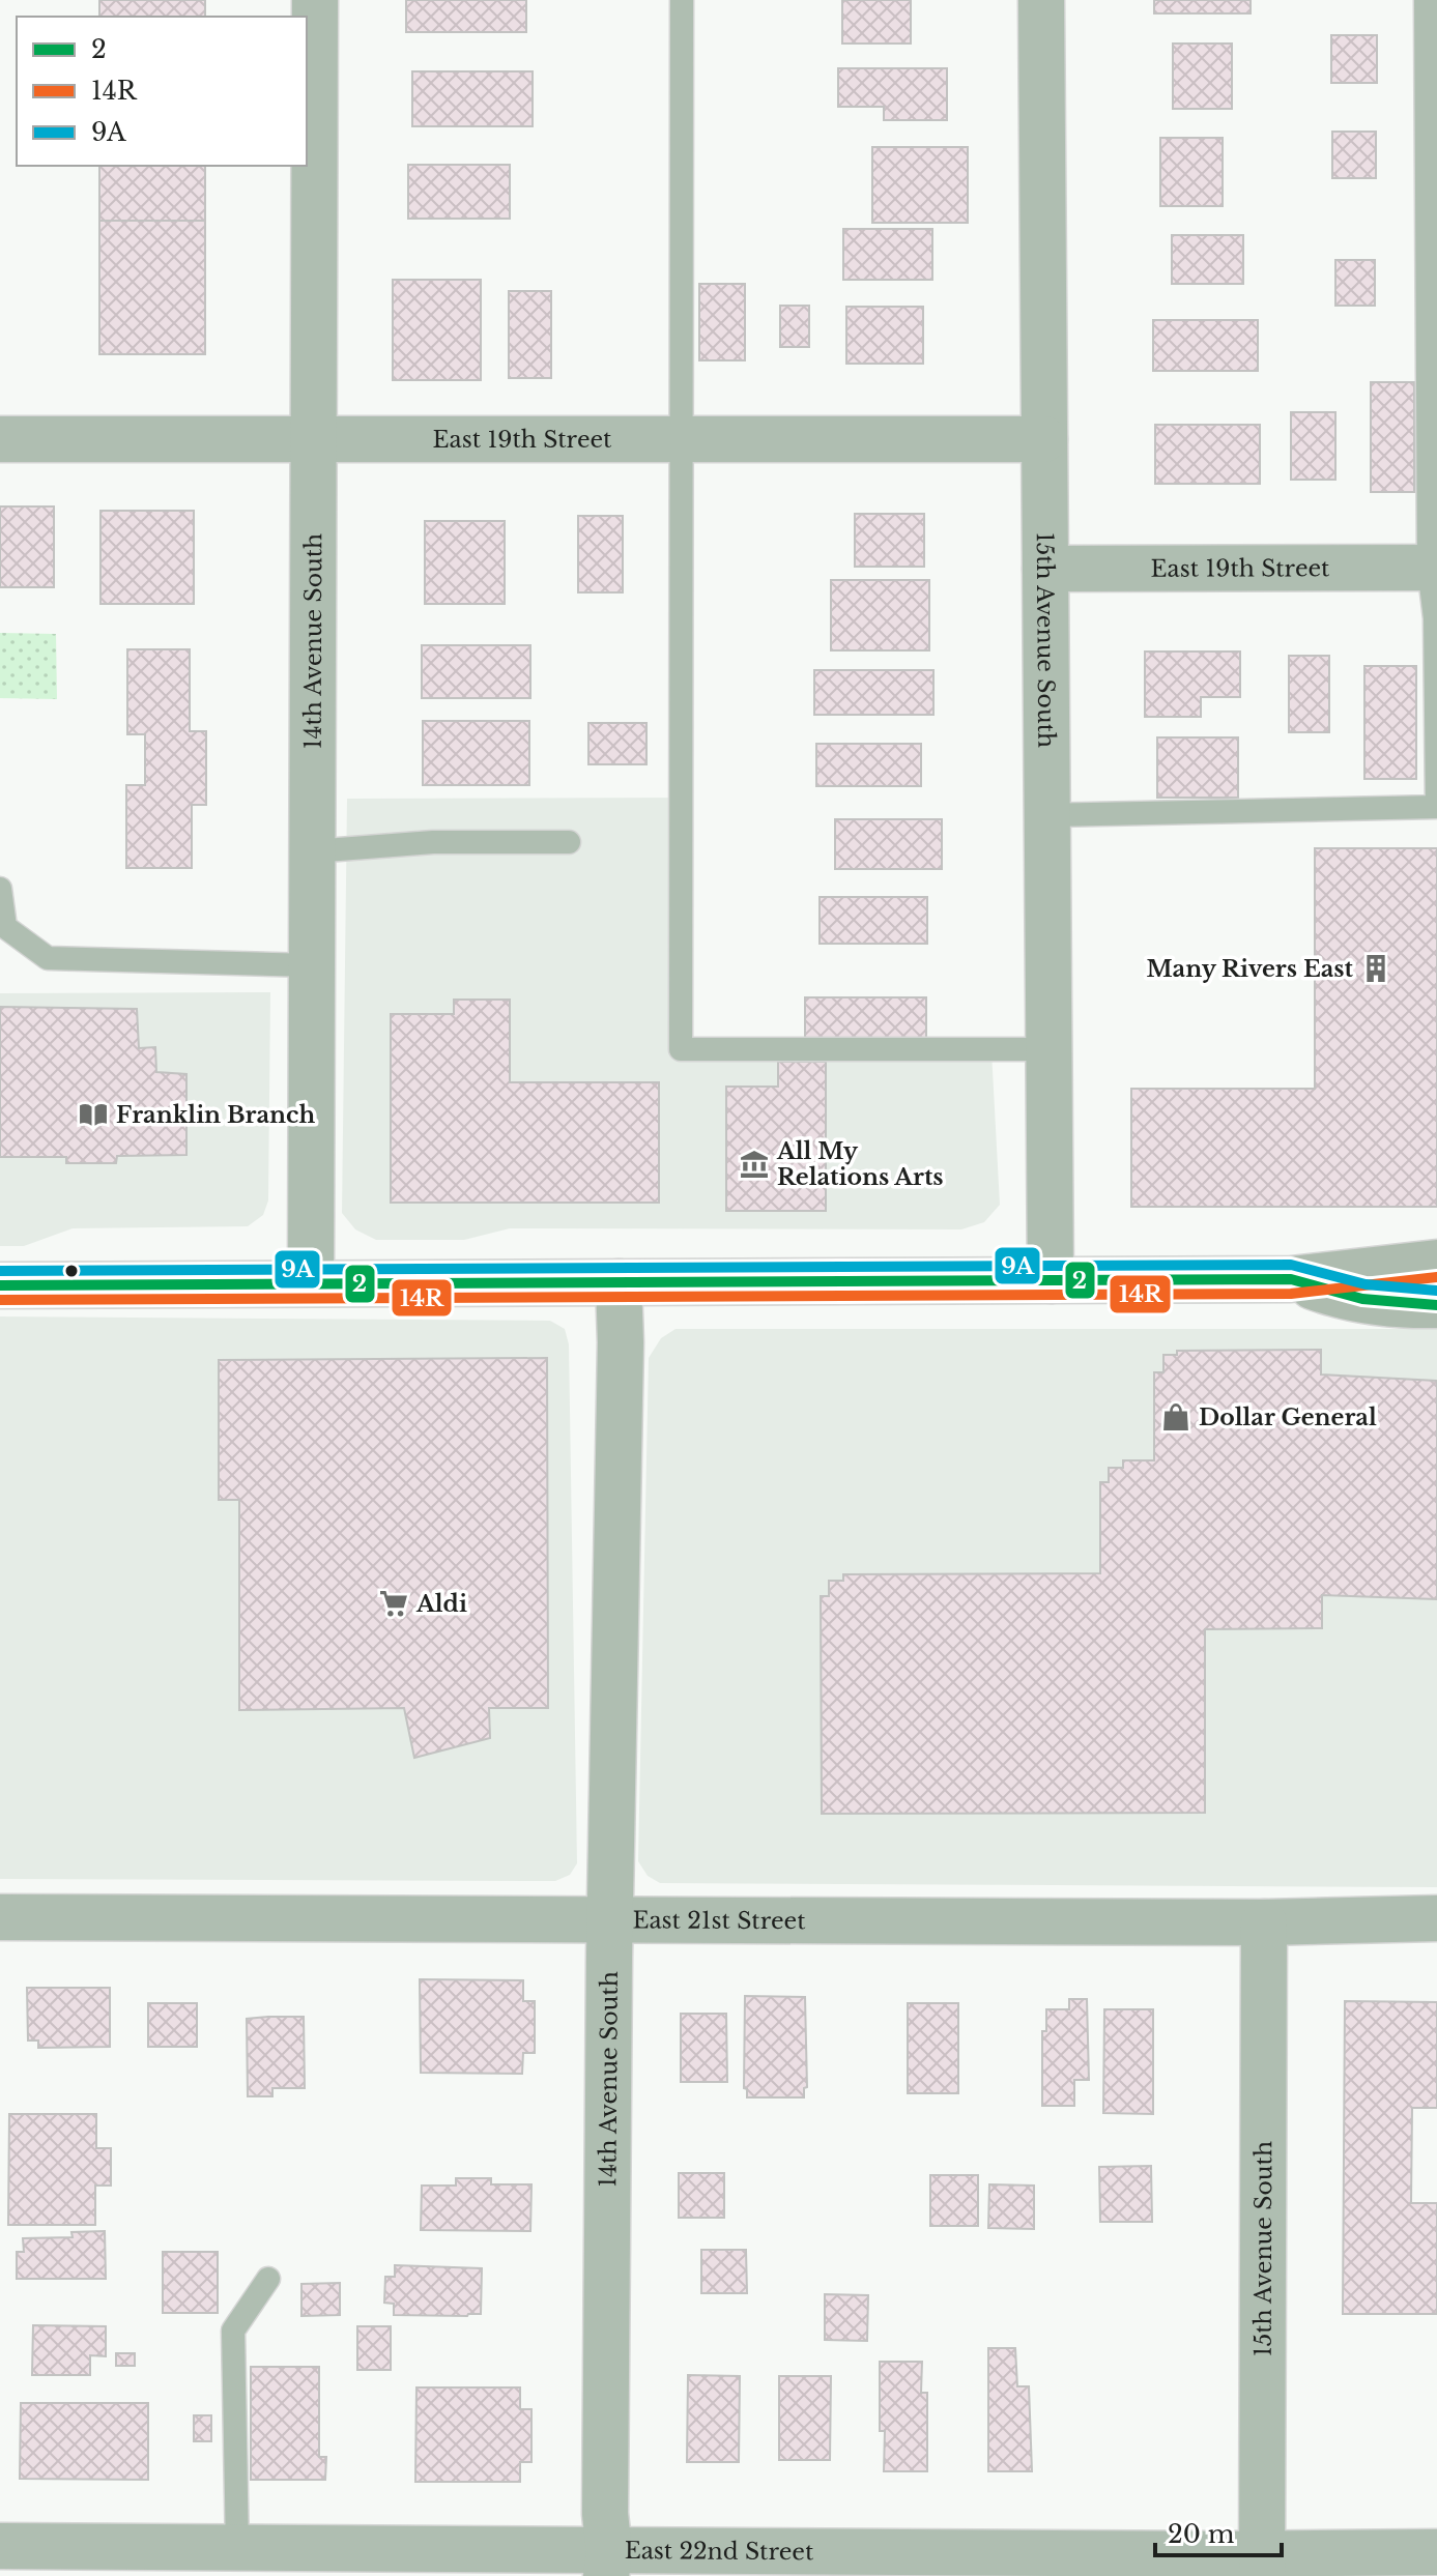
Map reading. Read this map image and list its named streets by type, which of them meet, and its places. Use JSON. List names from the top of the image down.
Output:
{
  "streets": {
    "street": [
      "East 19th Street",
      "15th Avenue South",
      "14th Avenue South",
      "East 21st Street",
      "East 22nd Street"
    ]
  },
  "crossings": [
    ["East 19th Street", "15th Avenue South"],
    ["East 19th Street", "14th Avenue South"],
    ["15th Avenue South", "East 21st Street"],
    ["15th Avenue South", "East 22nd Street"],
    ["14th Avenue South", "East 21st Street"],
    ["14th Avenue South", "East 22nd Street"]
  ],
  "places": {
    "building": ["Many Rivers East"],
    "library": ["Franklin Branch"],
    "museum": ["All My Relations Arts"],
    "shop": ["Dollar General"],
    "supermarket": ["Aldi"]
  },
  "lines": ["transit line 9A", "transit line 14R", "transit line 2"],
  "legend": ["2", "14R", "9A"],
  "scale_bar": "20 m"
}
